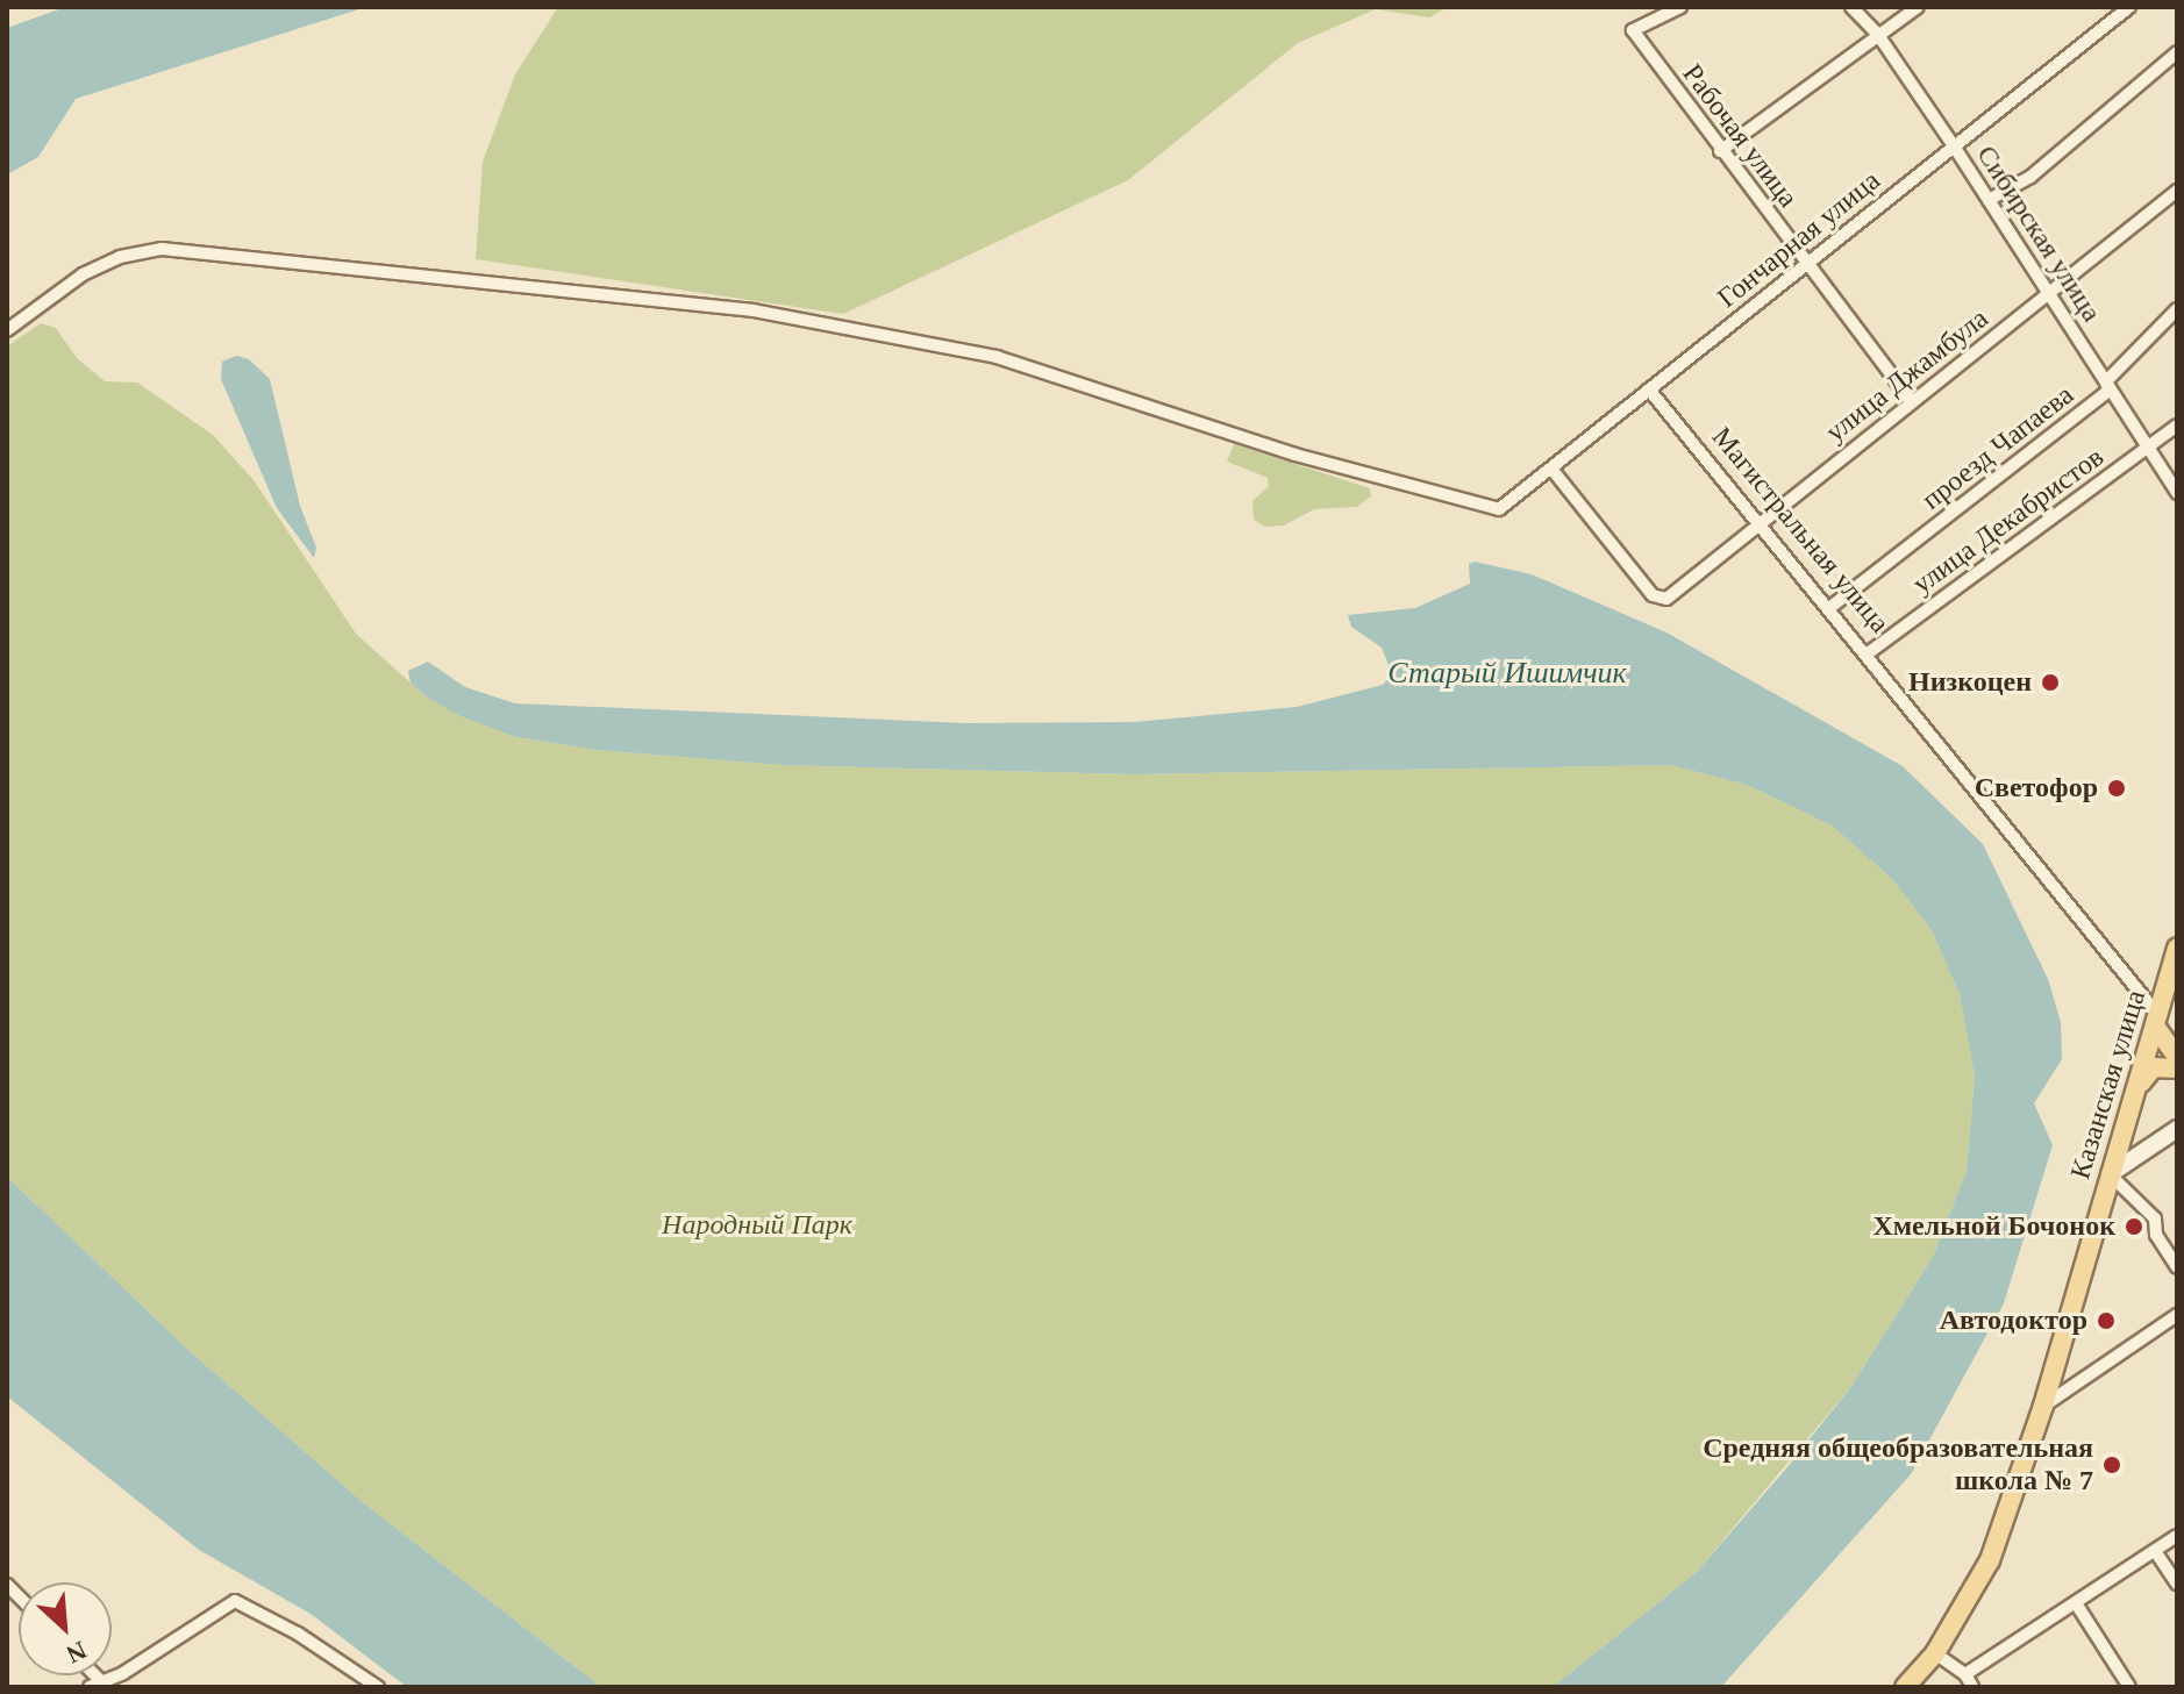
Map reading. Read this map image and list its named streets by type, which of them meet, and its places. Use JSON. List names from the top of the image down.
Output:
{
  "streets": {
    "main road": ["Магистральная улица", "Казанская улица"],
    "street": [
      "Рабочая улица",
      "Сибирская улица",
      "Гончарная улица",
      "улица Джамбула",
      "проезд Чапаева",
      "улица Декабристов"
    ]
  },
  "crossings": [
    ["Рабочая улица", "Гончарная улица"],
    ["Рабочая улица", "улица Джамбула"],
    ["Сибирская улица", "Гончарная улица"],
    ["Сибирская улица", "улица Джамбула"],
    ["Сибирская улица", "проезд Чапаева"],
    ["Сибирская улица", "улица Декабристов"],
    ["Гончарная улица", "улица Джамбула"],
    ["Гончарная улица", "Магистральная улица"],
    ["улица Джамбула", "Магистральная улица"],
    ["проезд Чапаева", "Магистральная улица"],
    ["улица Декабристов", "Магистральная улица"],
    ["Магистральная улица", "Казанская улица"]
  ],
  "water": ["Старый Ишимчик"],
  "parks": ["Народный Парк"],
  "places": [
    "Низкоцен",
    "Светофор",
    "Хмельной Бочонок",
    "Автодоктор",
    "Средняя общеобразовательная школа № 7"
  ],
  "north": "bottom right"
}
